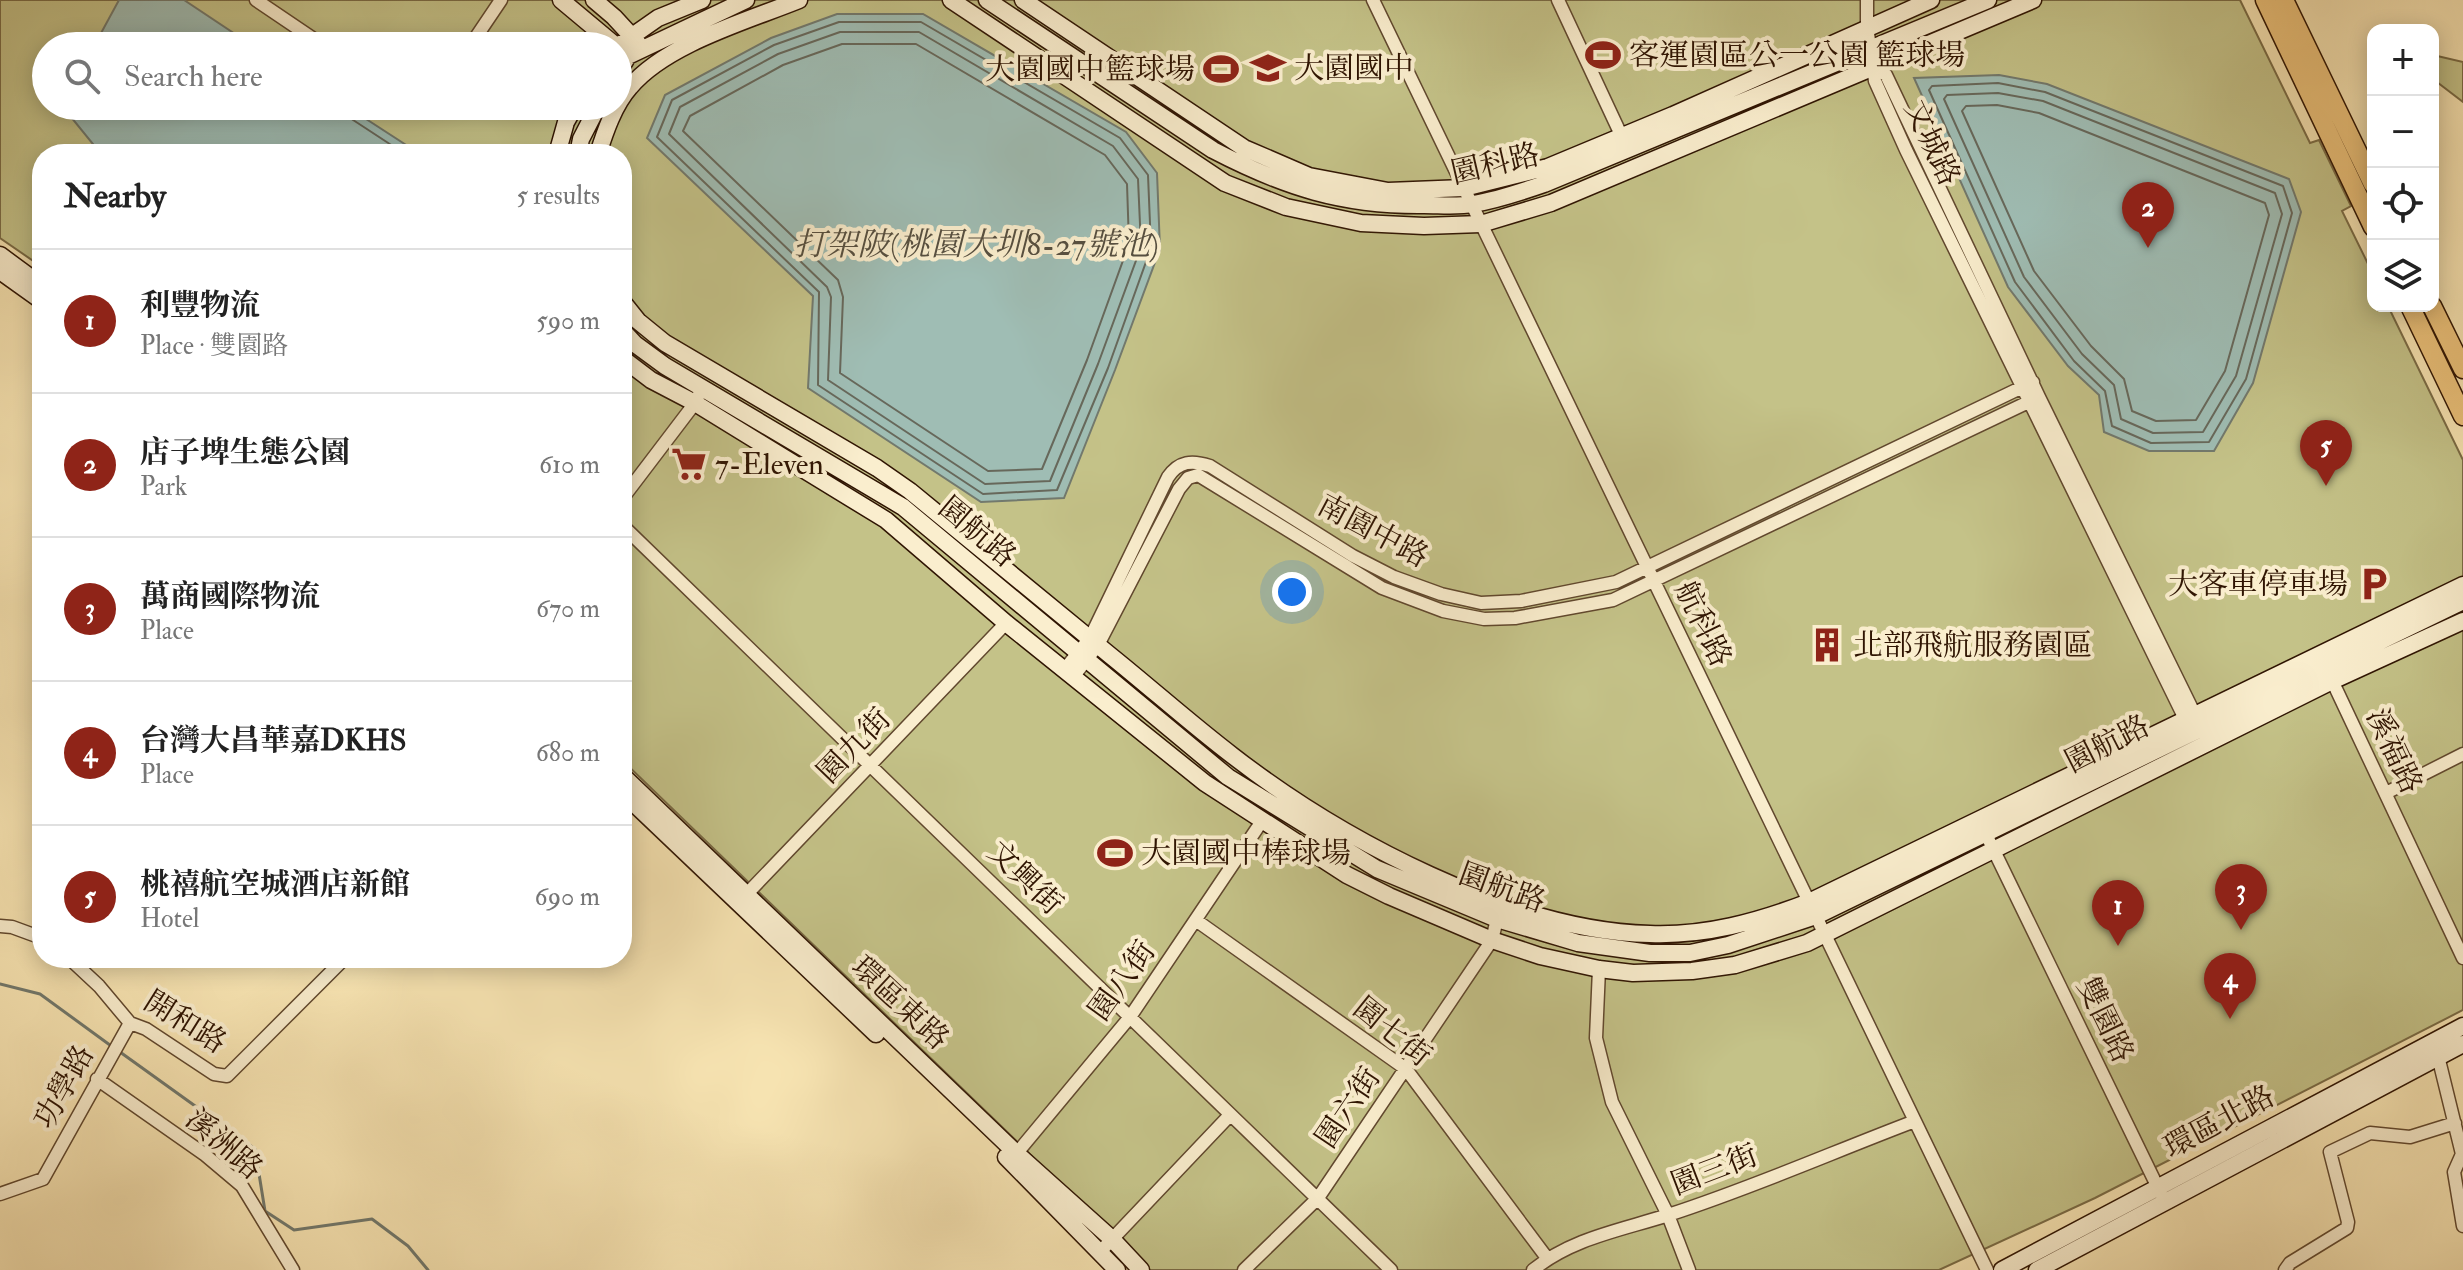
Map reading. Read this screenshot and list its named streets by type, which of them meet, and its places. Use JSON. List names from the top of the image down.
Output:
{
  "streets": {
    "street": [
      "文城路",
      "園科路",
      "南園中路",
      "園航路",
      "航科路",
      "園九街",
      "溪福路",
      "文興街",
      "園八街",
      "環區東路",
      "雙園路",
      "開和路",
      "園七街",
      "功學路",
      "園六街",
      "環區北路",
      "溪洲路",
      "園三街"
    ]
  },
  "crossings": [
    ["文城路", "園科路"],
    ["文城路", "南園中路"],
    ["文城路", "園航路"],
    ["園科路", "航科路"],
    ["南園中路", "園航路"],
    ["南園中路", "航科路"],
    ["園航路", "航科路"],
    ["園航路", "溪福路"],
    ["園航路", "雙園路"],
    ["園航路", "園六街"],
    ["航科路", "園三街"],
    ["園九街", "文興街"],
    ["園九街", "環區東路"],
    ["文興街", "園八街"],
    ["文興街", "園六街"],
    ["園八街", "環區東路"],
    ["園八街", "園七街"],
    ["雙園路", "環區北路"],
    ["開和路", "功學路"],
    ["園七街", "園六街"],
    ["園七街", "園三街"],
    ["功學路", "溪洲路"]
  ],
  "water": ["打架陂(桃園大圳8-27號池)"],
  "places": {
    "sports": ["客運園區公一公園 籃球場", "大園國中籃球場", "大園國中棒球場"],
    "school or university": ["大園國中"],
    "supermarket": ["7-Eleven"],
    "parking": ["大客車停車場"],
    "building": ["北部飛航服務園區"]
  },
  "page": {
    "map_buttons": ["+", "−"],
    "search": "Search here",
    "heading": ["Nearby", "5 results"],
    "pins": [
      "2",
      "5",
      "3",
      "1",
      "4"
    ],
    "list": [
      {
        "mark": "1",
        "name": "利豐物流",
        "note": "Place · 雙園路",
        "value": "590 m"
      },
      {
        "mark": "2",
        "name": "店子埤生態公園",
        "note": "Park",
        "value": "610 m"
      },
      {
        "mark": "3",
        "name": "萬商國際物流",
        "note": "Place",
        "value": "670 m"
      },
      {
        "mark": "4",
        "name": "台灣大昌華嘉DKHS",
        "note": "Place",
        "value": "680 m"
      },
      {
        "mark": "5",
        "name": "桃禧航空城酒店新館",
        "note": "Hotel",
        "value": "690 m"
      }
    ]
  }
}
